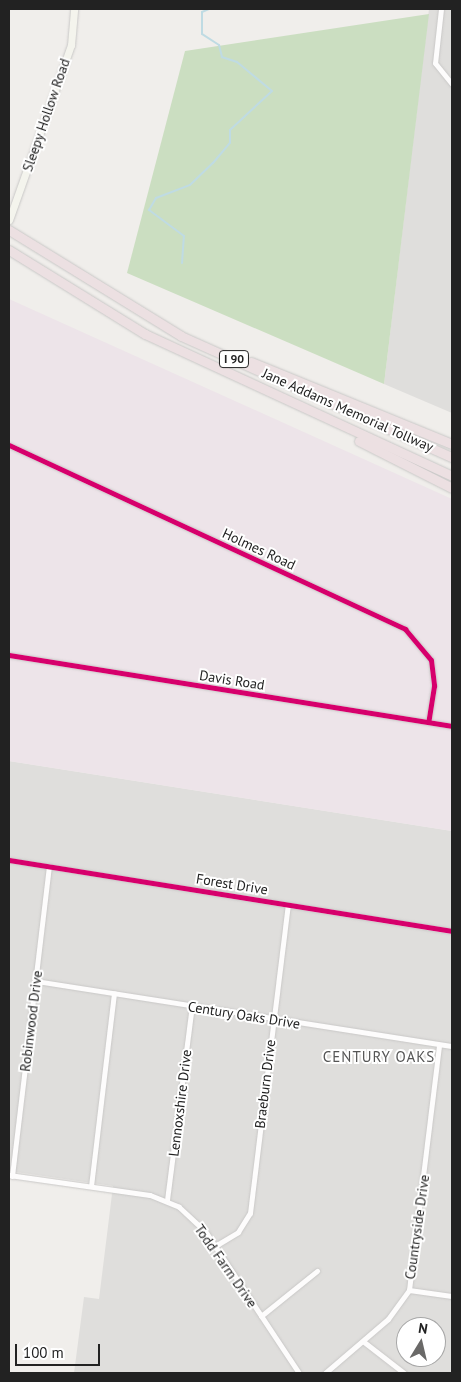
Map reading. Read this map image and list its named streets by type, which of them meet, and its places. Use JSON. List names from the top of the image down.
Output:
{
  "streets": {
    "highway": ["I 90", "Jane Addams Memorial Tollway"],
    "street": [
      "Sleepy Hollow Road",
      "Holmes Road",
      "Davis Road",
      "Forest Drive",
      "Century Oaks Drive",
      "Robinwood Drive",
      "Braeburn Drive",
      "Lennoxshire Drive",
      "Countryside Drive",
      "Todd Farm Drive"
    ]
  },
  "crossings": [
    ["Holmes Road", "Davis Road"],
    ["Forest Drive", "Robinwood Drive"],
    ["Forest Drive", "Braeburn Drive"],
    ["Century Oaks Drive", "Robinwood Drive"],
    ["Century Oaks Drive", "Braeburn Drive"],
    ["Century Oaks Drive", "Lennoxshire Drive"],
    ["Century Oaks Drive", "Countryside Drive"],
    ["Robinwood Drive", "Todd Farm Drive"],
    ["Braeburn Drive", "Todd Farm Drive"],
    ["Lennoxshire Drive", "Todd Farm Drive"]
  ],
  "districts": ["CENTURY OAKS"],
  "scale_bar": "100 m",
  "north": "top"
}
